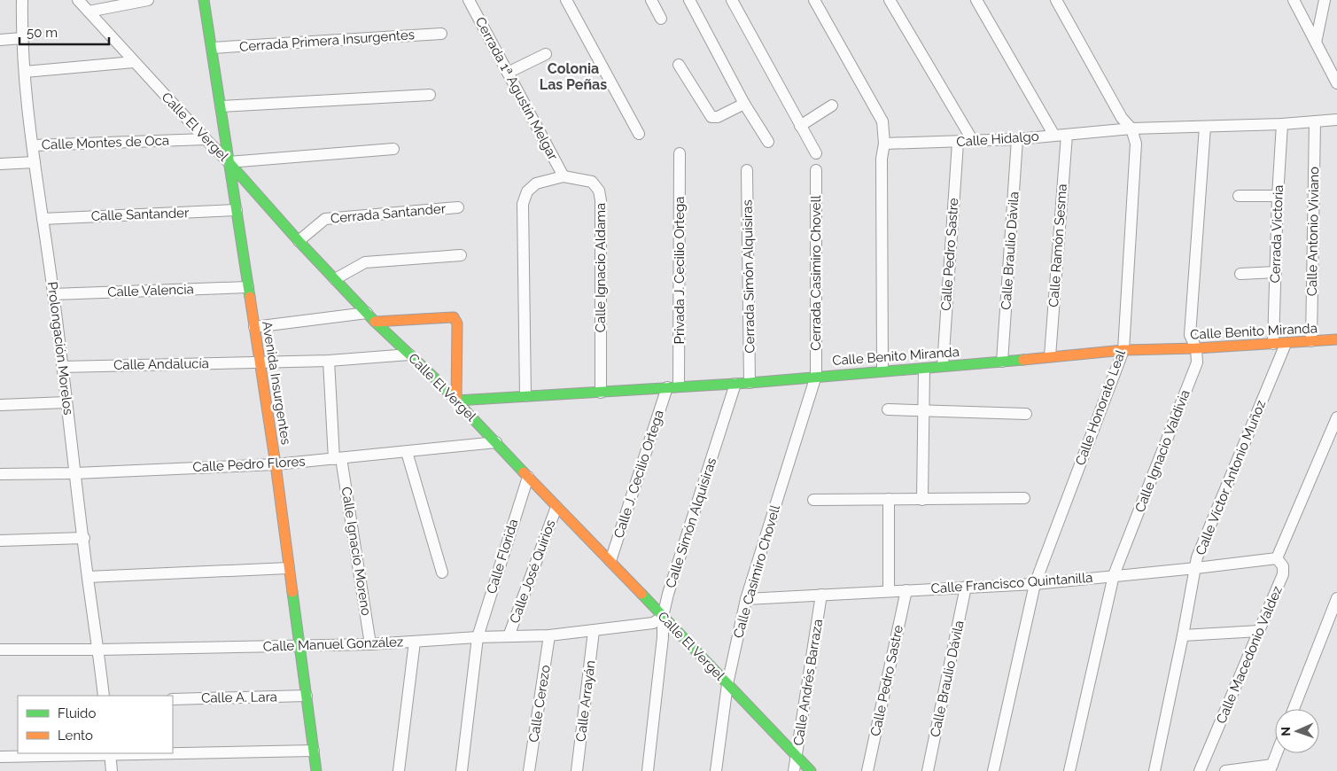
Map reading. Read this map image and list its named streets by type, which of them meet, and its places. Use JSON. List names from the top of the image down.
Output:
{
  "streets": {
    "street": [
      "Cerrada Primera Insurgentes",
      "Cerrada 1ª Agustín Melgar",
      "Calle El Vergel",
      "Calle Hidalgo",
      "Calle Montes de Oca",
      "Cerrada Santander",
      "Calle Santander",
      "Calle Antonio Viviano",
      "Cerrada Victoria",
      "Calle Ramón Sesma",
      "Calle Braulio Dávila",
      "Calle Pedro Sastre",
      "Calle Ignacio Aldama",
      "Privada J. Cecilio Ortega",
      "Cerrada Casimiro Chovell",
      "Cerrada Simón Alquisiras",
      "Calle Valencia",
      "Calle Benito Miranda",
      "Prolongación Morelos",
      "Calle Andalucía",
      "Avenida Insurgentes",
      "Calle Honorato Leal",
      "Calle Ignacio Valdivia",
      "Calle Pedro Flores",
      "Calle J. Cecilio Ortega",
      "Calle Víctor Antonio Muñoz",
      "Calle Simón Alquisiras",
      "Calle Ignacio Moreno",
      "Calle Florida",
      "Calle José Quirios",
      "Calle Casimiro Chovell",
      "Calle Francisco Quintanilla",
      "Calle Manuel González",
      "Calle Macedonio Valdez",
      "Calle Andrés Barraza",
      "Calle A. Lara",
      "Calle Arrayán",
      "Calle Cerezo"
    ]
  },
  "crossings": [
    ["Cerrada Primera Insurgentes", "Avenida Insurgentes"],
    ["Cerrada 1ª Agustín Melgar", "Calle Ignacio Aldama"],
    ["Calle El Vergel", "Calle Montes de Oca"],
    ["Calle El Vergel", "Cerrada Santander"],
    ["Calle El Vergel", "Calle Benito Miranda"],
    ["Calle El Vergel", "Calle Andalucía"],
    ["Calle El Vergel", "Avenida Insurgentes"],
    ["Calle El Vergel", "Calle Pedro Flores"],
    ["Calle El Vergel", "Calle J. Cecilio Ortega"],
    ["Calle El Vergel", "Calle Simón Alquisiras"],
    ["Calle El Vergel", "Calle Florida"],
    ["Calle El Vergel", "Calle José Quirios"],
    ["Calle El Vergel", "Calle Casimiro Chovell"],
    ["Calle El Vergel", "Calle Manuel González"],
    ["Calle El Vergel", "Calle Andrés Barraza"],
    ["Calle Hidalgo", "Calle Antonio Viviano"],
    ["Calle Hidalgo", "Cerrada Victoria"],
    ["Calle Hidalgo", "Calle Ramón Sesma"],
    ["Calle Hidalgo", "Calle Braulio Dávila"],
    ["Calle Hidalgo", "Calle Pedro Sastre"],
    ["Calle Hidalgo", "Calle Honorato Leal"],
    ["Calle Hidalgo", "Calle Ignacio Valdivia"],
    ["Calle Montes de Oca", "Prolongación Morelos"],
    ["Calle Santander", "Prolongación Morelos"],
    ["Calle Santander", "Avenida Insurgentes"],
    ["Calle Antonio Viviano", "Calle Benito Miranda"],
    ["Cerrada Victoria", "Calle Benito Miranda"],
    ["Calle Ramón Sesma", "Calle Benito Miranda"],
    ["Calle Braulio Dávila", "Calle Benito Miranda"],
    ["Calle Braulio Dávila", "Calle Francisco Quintanilla"],
    ["Calle Pedro Sastre", "Calle Benito Miranda"],
    ["Calle Pedro Sastre", "Calle Francisco Quintanilla"],
    ["Calle Ignacio Aldama", "Calle Benito Miranda"],
    ["Privada J. Cecilio Ortega", "Calle Benito Miranda"],
    ["Cerrada Casimiro Chovell", "Calle Benito Miranda"],
    ["Cerrada Casimiro Chovell", "Calle Casimiro Chovell"],
    ["Cerrada Simón Alquisiras", "Calle Benito Miranda"],
    ["Calle Valencia", "Prolongación Morelos"],
    ["Calle Valencia", "Avenida Insurgentes"],
    ["Calle Benito Miranda", "Calle Honorato Leal"],
    ["Calle Benito Miranda", "Calle Ignacio Valdivia"],
    ["Calle Benito Miranda", "Calle J. Cecilio Ortega"],
    ["Calle Benito Miranda", "Calle Víctor Antonio Muñoz"],
    ["Calle Benito Miranda", "Calle Simón Alquisiras"],
    ["Calle Benito Miranda", "Calle Casimiro Chovell"],
    ["Prolongación Morelos", "Calle Andalucía"],
    ["Prolongación Morelos", "Calle Pedro Flores"],
    ["Prolongación Morelos", "Calle Manuel González"],
    ["Calle Andalucía", "Avenida Insurgentes"],
    ["Avenida Insurgentes", "Calle Pedro Flores"],
    ["Avenida Insurgentes", "Calle Manuel González"],
    ["Avenida Insurgentes", "Calle A. Lara"],
    ["Calle Honorato Leal", "Calle Francisco Quintanilla"],
    ["Calle Ignacio Valdivia", "Calle Francisco Quintanilla"],
    ["Calle Pedro Flores", "Calle Ignacio Moreno"],
    ["Calle Víctor Antonio Muñoz", "Calle Francisco Quintanilla"],
    ["Calle Simón Alquisiras", "Calle Manuel González"],
    ["Calle Ignacio Moreno", "Calle Manuel González"],
    ["Calle Florida", "Calle Manuel González"],
    ["Calle José Quirios", "Calle Manuel González"],
    ["Calle Casimiro Chovell", "Calle Francisco Quintanilla"],
    ["Calle Francisco Quintanilla", "Calle Macedonio Valdez"],
    ["Calle Francisco Quintanilla", "Calle Andrés Barraza"],
    ["Calle Manuel González", "Calle Arrayán"],
    ["Calle Manuel González", "Calle Cerezo"]
  ],
  "districts": ["Colonia Las Peñas"],
  "legend": ["Fluido", "Lento"],
  "scale_bar": "50 m",
  "north": "left"
}
